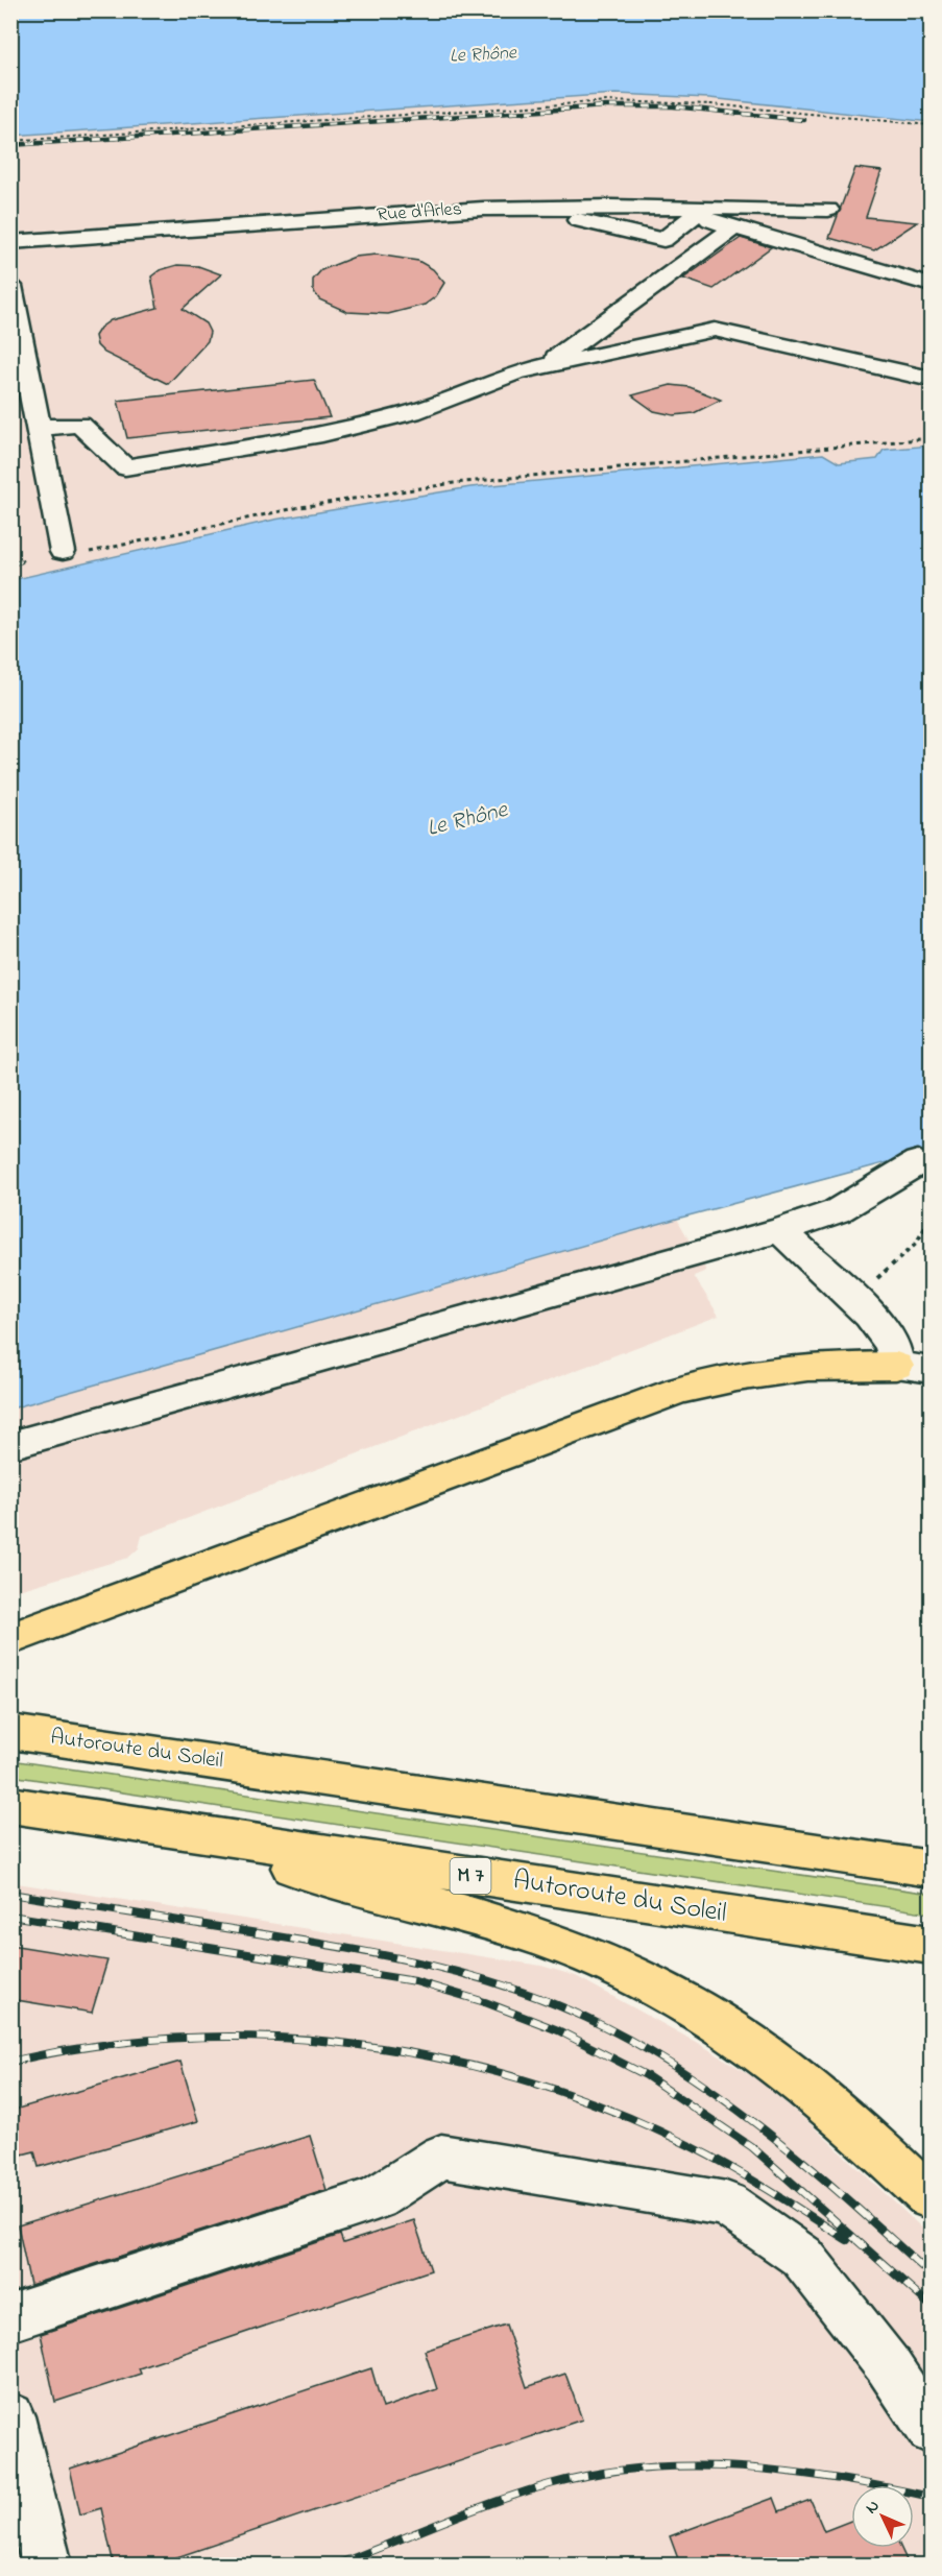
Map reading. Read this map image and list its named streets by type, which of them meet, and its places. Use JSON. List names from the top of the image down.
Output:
{
  "streets": {
    "highway": ["Autoroute du Soleil", "M 7"],
    "street": ["Rue d'Arles"]
  },
  "water": ["Le Rhône"],
  "north": "top left"
}
